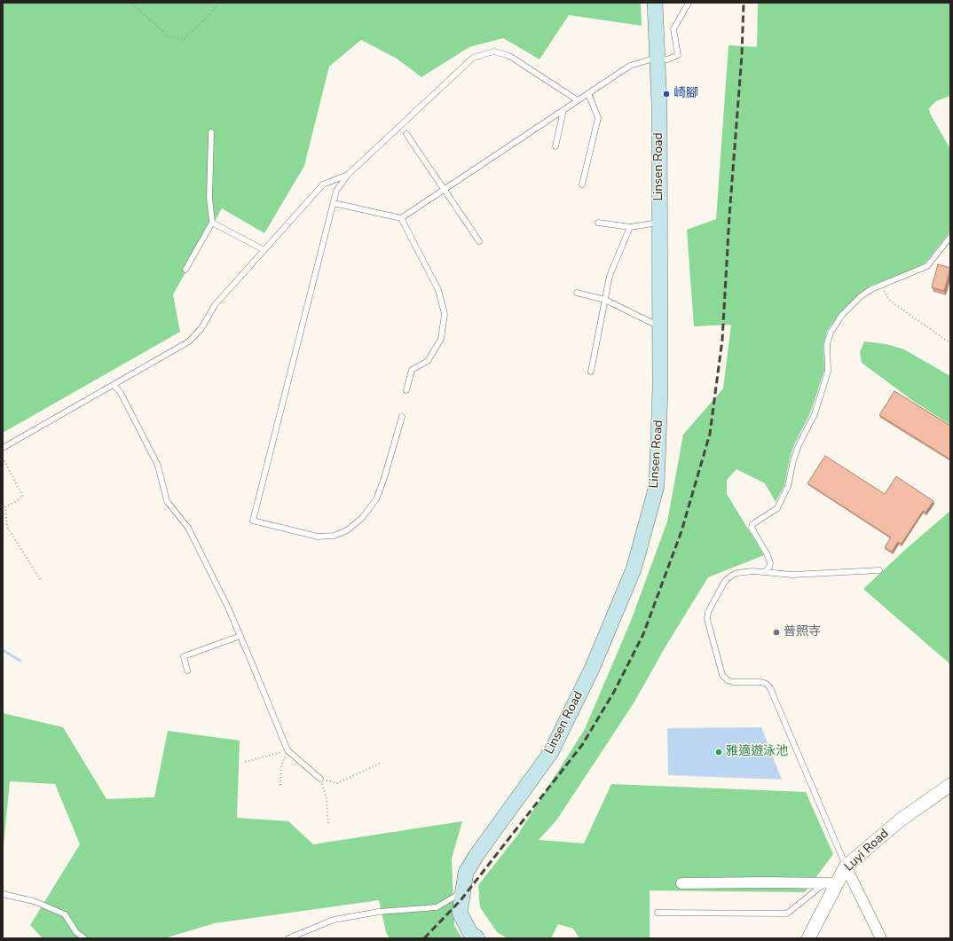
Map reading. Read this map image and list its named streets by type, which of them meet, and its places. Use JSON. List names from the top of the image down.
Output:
{
  "streets": {
    "main road": ["Linsen Road"],
    "street": ["Luyi Road"]
  },
  "places": ["崎腳", "普照寺", "雅適遊泳池"]
}
